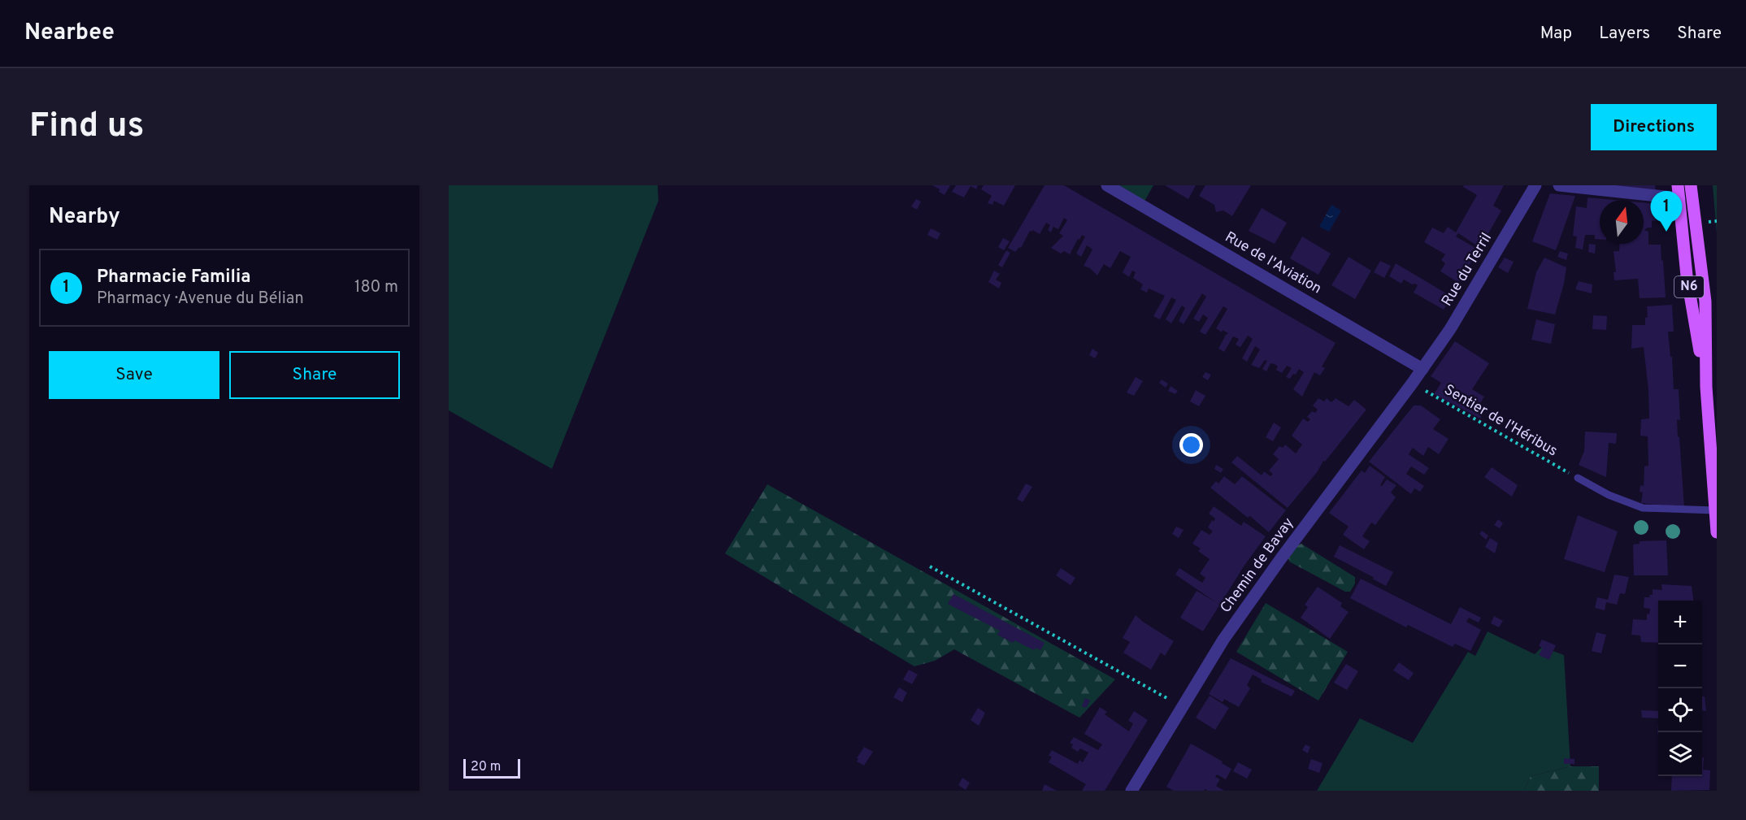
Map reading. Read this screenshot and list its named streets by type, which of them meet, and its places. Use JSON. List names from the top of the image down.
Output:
{
  "streets": {
    "main road": ["N6"],
    "street": ["Rue de l'Aviation", "Rue du Terril", "Chemin de Bavay"],
    "path": ["Sentier de l'Héribus"]
  },
  "crossings": [
    ["Rue de l'Aviation", "Rue du Terril"],
    ["Rue de l'Aviation", "Chemin de Bavay"],
    ["Rue du Terril", "Chemin de Bavay"],
    ["Sentier de l'Héribus", "Chemin de Bavay"]
  ],
  "scale_bar": "20 m",
  "north": "top",
  "page": {
    "header": "Nearbee",
    "nav": ["Map", "Layers", "Share"],
    "buttons": [
      "Directions",
      ["Save", "Share"]
    ],
    "title": "Find us",
    "heading": "Nearby",
    "pins": "1",
    "list": [
      {
        "mark": "1",
        "name": "Pharmacie Familia",
        "note": "Pharmacy · Avenue du Bélian",
        "value": "180 m"
      }
    ],
    "map_buttons": ["+", "−"],
    "scale": "20 m"
  }
}
